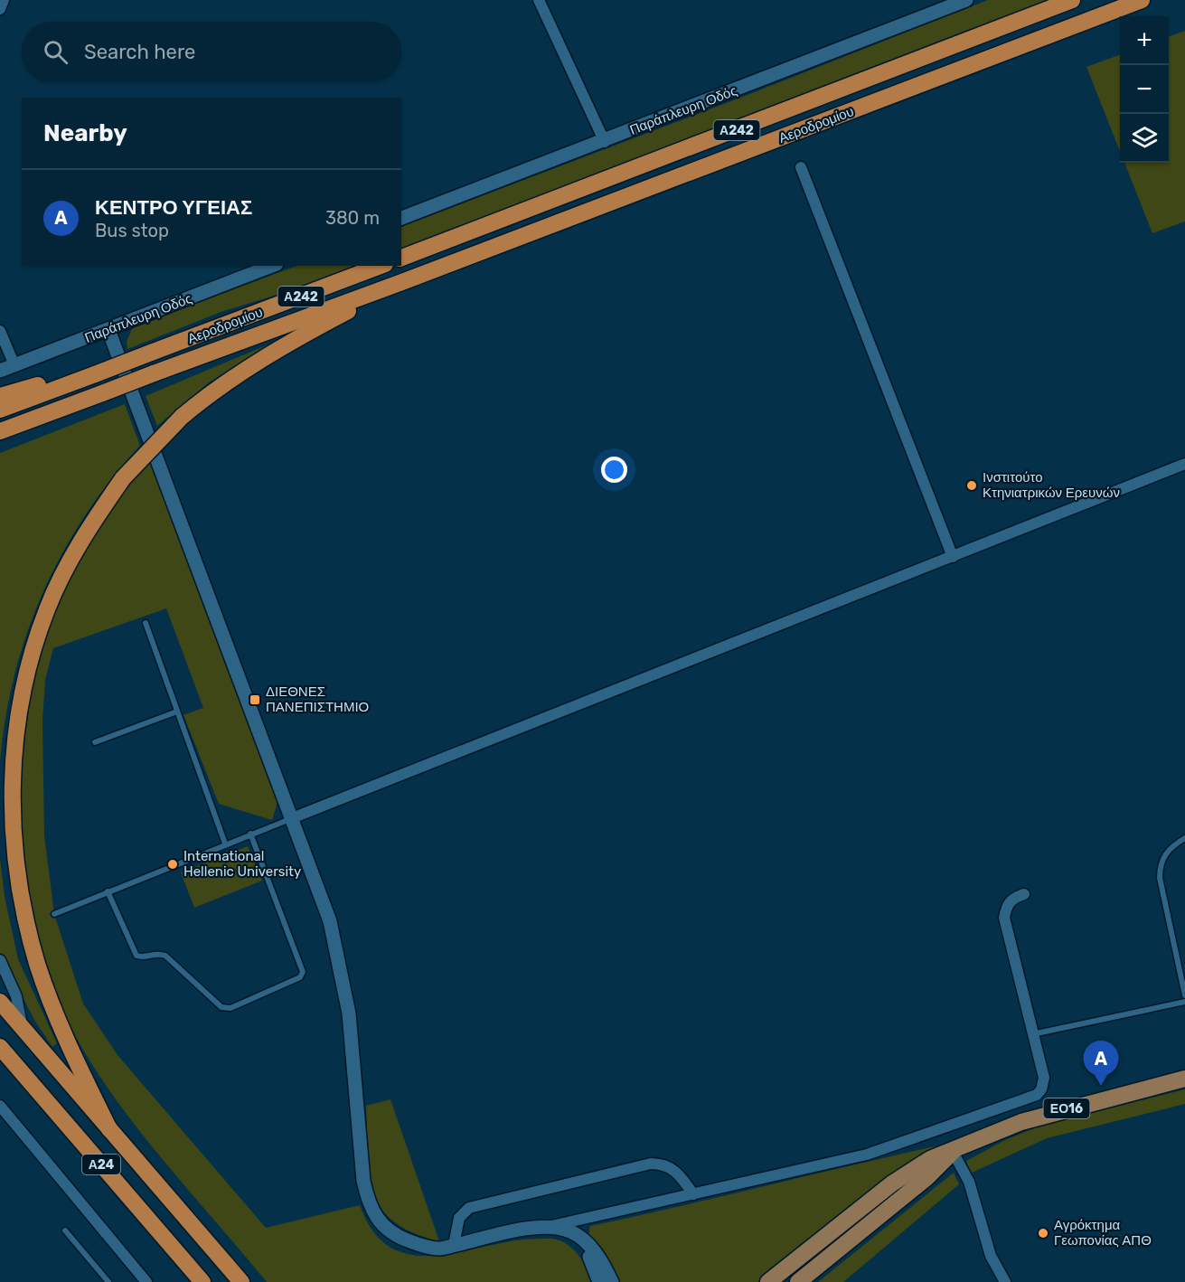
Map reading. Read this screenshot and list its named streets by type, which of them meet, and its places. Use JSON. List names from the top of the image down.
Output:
{
  "streets": {
    "highway": ["Αεροδρομίου", "Α242", "Α24"],
    "main road": ["ΕΟ16"],
    "street": ["Παράπλευρη Οδός"]
  },
  "places": {
    "other": ["Ινστιτούτο Κτηνιατρικών Ερευνών", "International Hellenic University", "Αγρόκτημα Γεωπονίας ΑΠΘ"],
    "transit": ["ΔΙΕΘΝΕΣ ΠΑΝΕΠΙΣΤΗΜΙΟ"]
  },
  "page": {
    "map_buttons": ["+", "−"],
    "search": "Search here",
    "heading": "Nearby",
    "list": [
      {
        "mark": "A",
        "name": "ΚΕΝΤΡΟ ΥΓΕΙΑΣ",
        "note": "Bus stop",
        "value": "380 m"
      }
    ],
    "pins": "A"
  }
}
